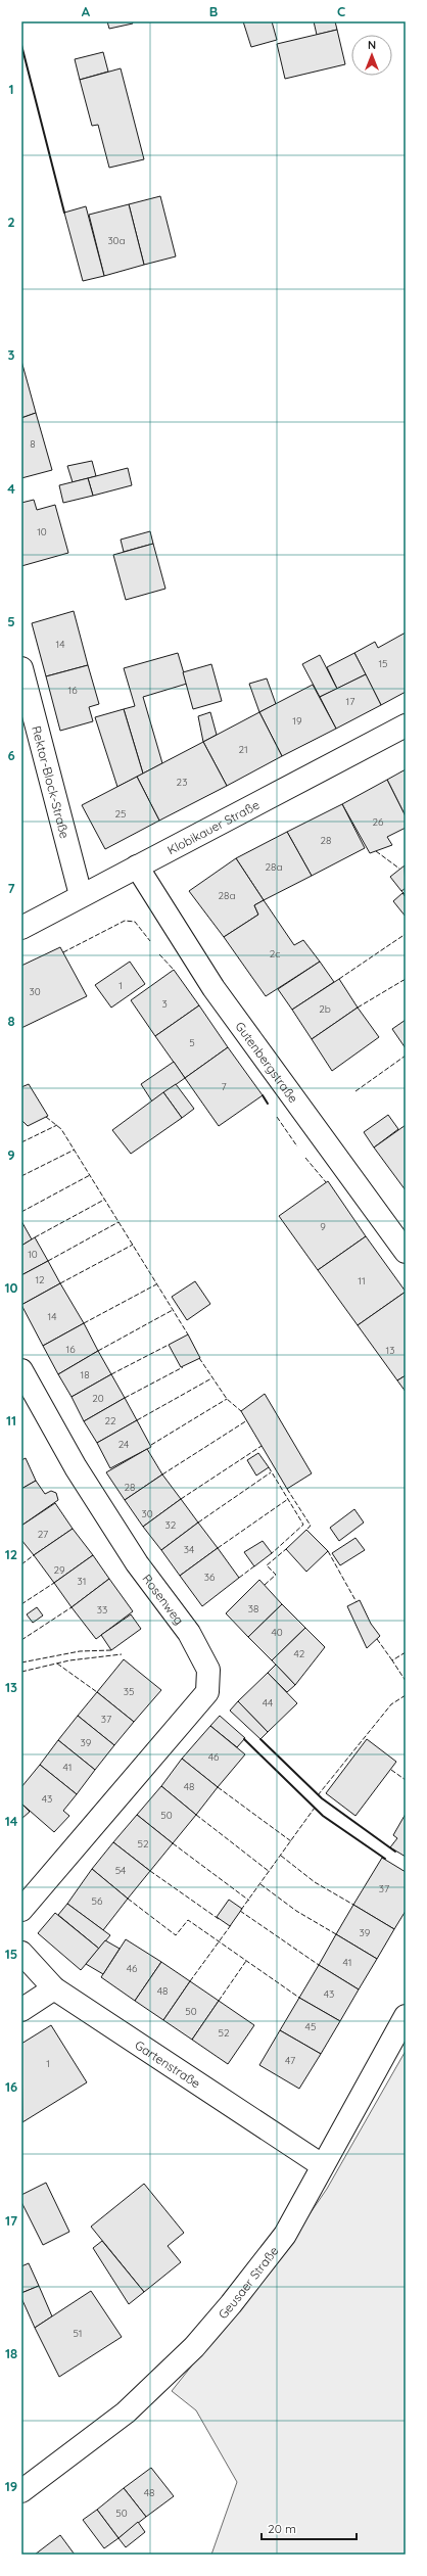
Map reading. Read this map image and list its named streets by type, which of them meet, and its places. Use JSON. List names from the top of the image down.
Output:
{
  "streets": {
    "street": [
      "Rektor-Block-Straße",
      "Klobikauer Straße",
      "Gutenbergstraße",
      "Rosenweg",
      "Gartenstraße",
      "Geusaer Straße"
    ]
  },
  "crossings": [
    ["Rektor-Block-Straße", "Klobikauer Straße"],
    ["Klobikauer Straße", "Gutenbergstraße"],
    ["Gartenstraße", "Geusaer Straße"]
  ],
  "house_numbers": [
    "30a",
    "8",
    "10",
    "14",
    "15",
    "16",
    "17",
    "19",
    "21",
    "23",
    "25",
    "26",
    "28",
    "28a",
    "28a",
    "2c",
    "1",
    "30",
    "3",
    "2b",
    "5",
    "7",
    "9",
    "10",
    "12",
    "11",
    "14",
    "16",
    "13",
    "18",
    "20",
    "22",
    "24",
    "28",
    "30",
    "32",
    "27",
    "34",
    "29",
    "36",
    "31",
    "38",
    "33",
    "40",
    "42",
    "35",
    "44",
    "37",
    "39",
    "46",
    "41",
    "48",
    "43",
    "50",
    "52",
    "54",
    "37",
    "56",
    "39",
    "41",
    "46",
    "48",
    "43",
    "50",
    "45",
    "52",
    "47",
    "1",
    "51",
    "48",
    "50"
  ],
  "scale_bar": "20 m",
  "north": "top",
  "grid": {
    "columns": ["A", "B", "C"],
    "rows": [
      "1",
      "2",
      "3",
      "4",
      "5",
      "6",
      "7",
      "8",
      "9",
      "10",
      "11",
      "12",
      "13",
      "14",
      "15",
      "16",
      "17",
      "18",
      "19"
    ]
  }
}
